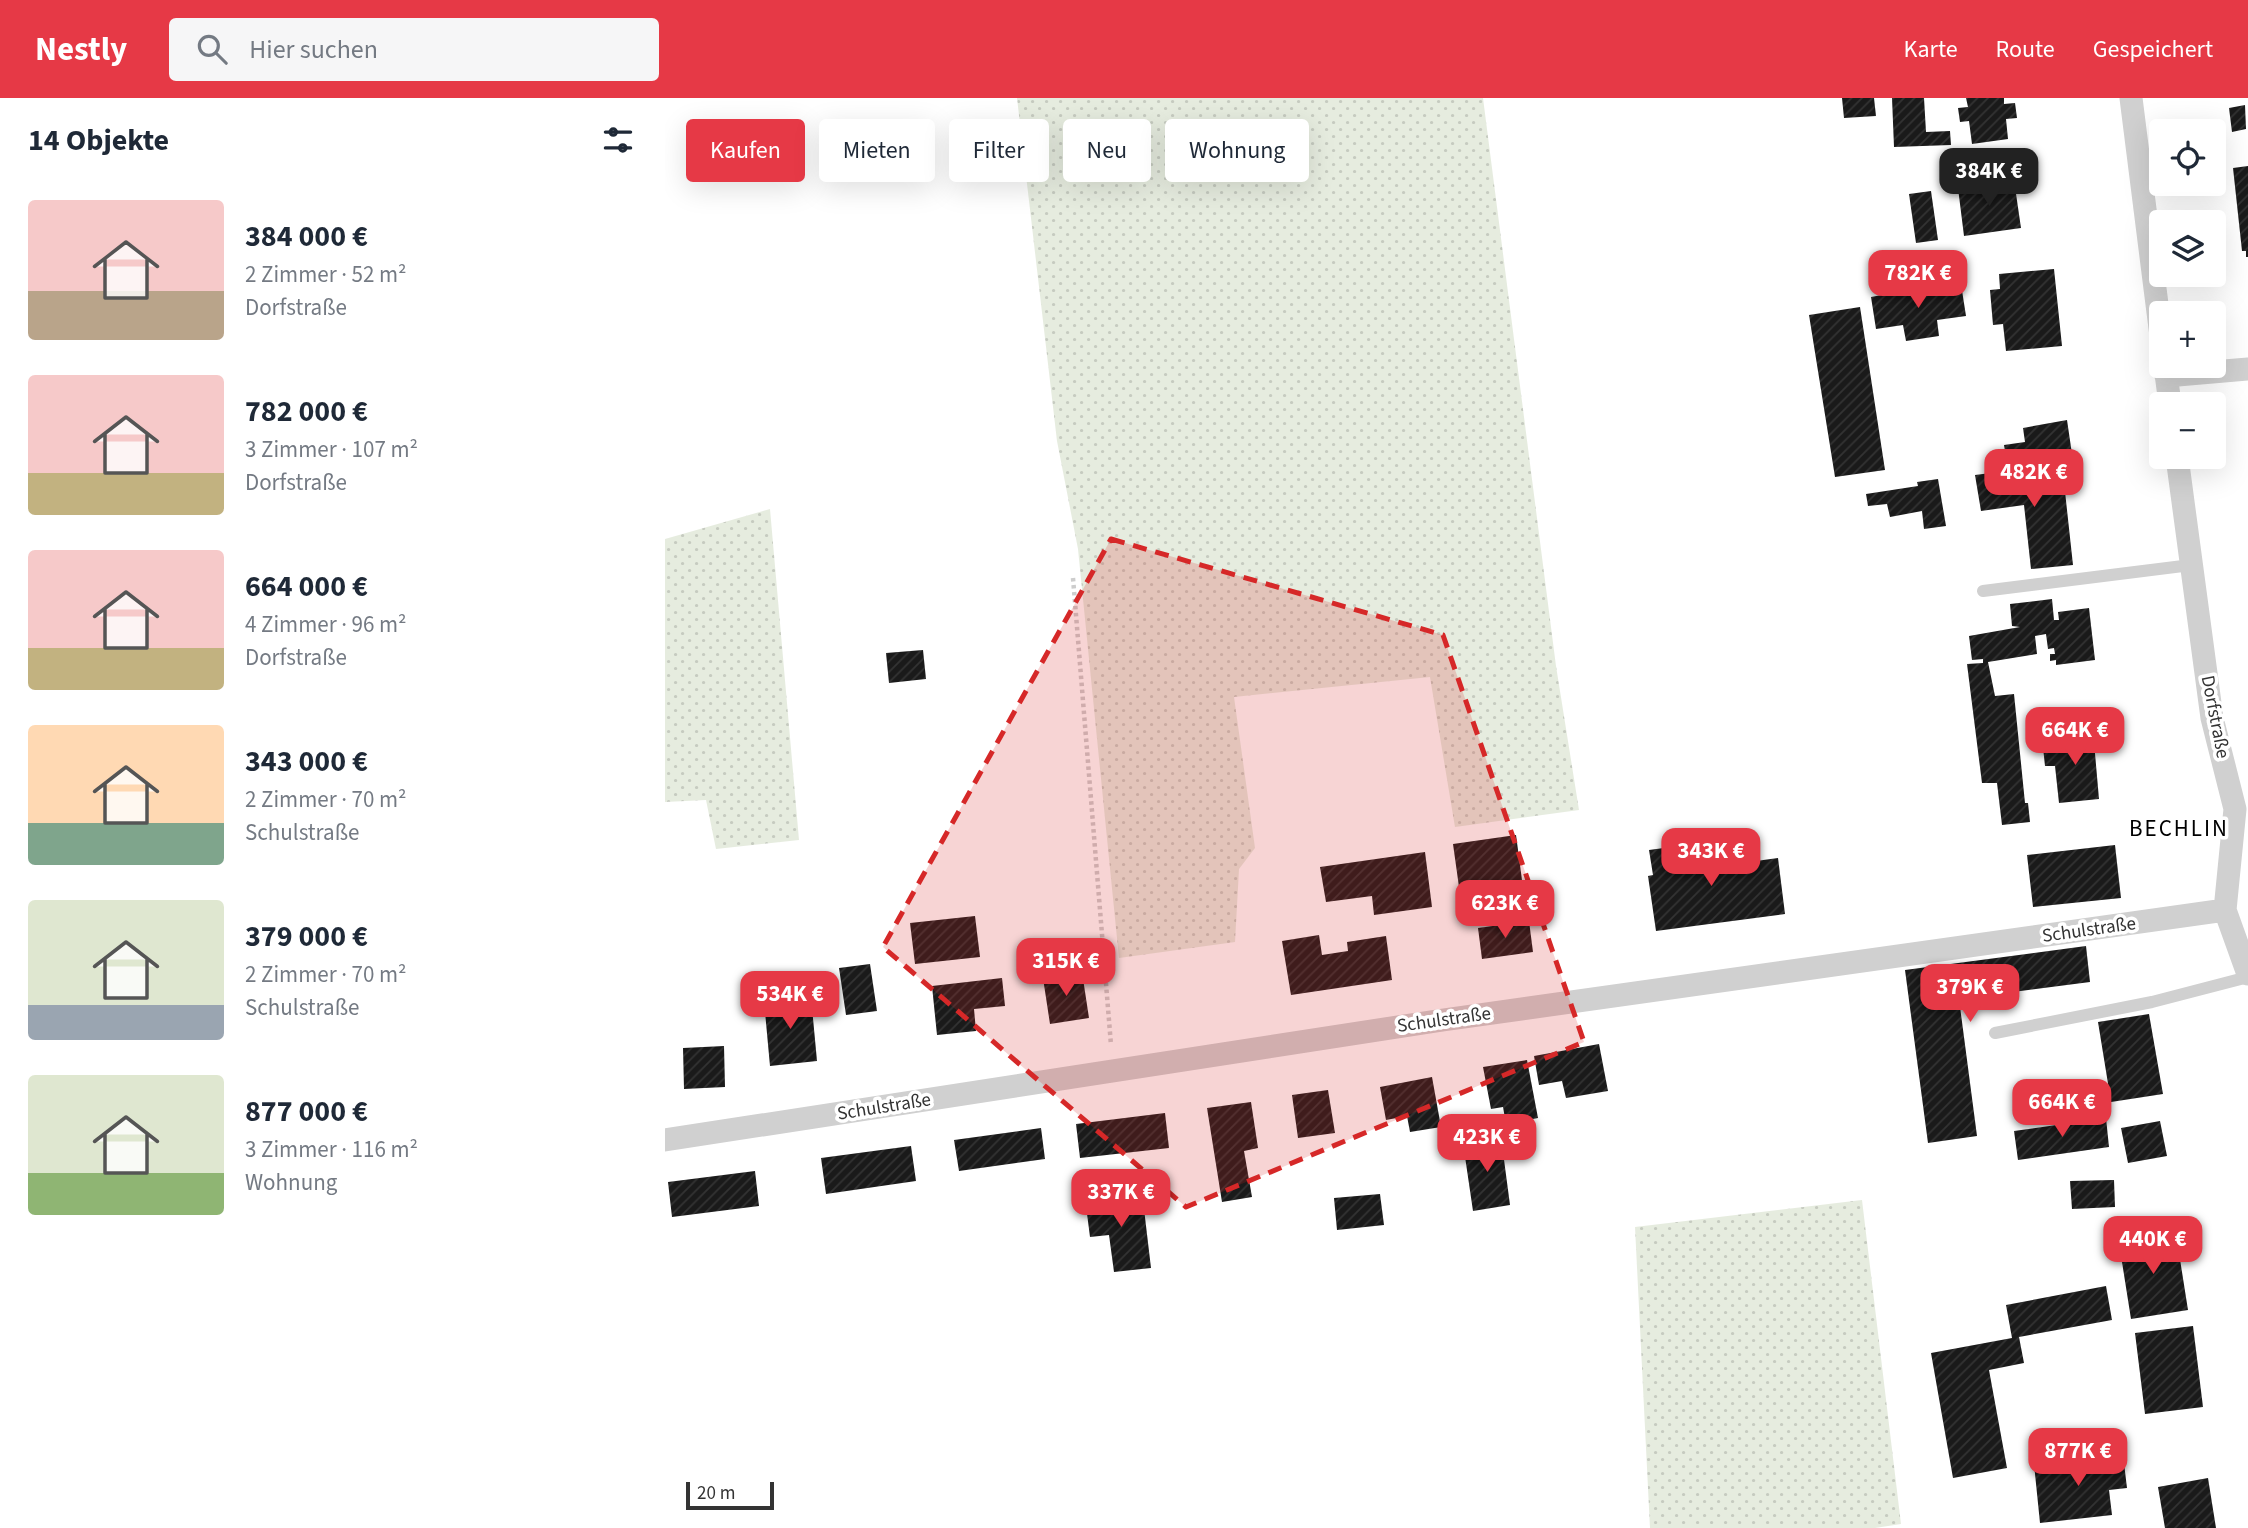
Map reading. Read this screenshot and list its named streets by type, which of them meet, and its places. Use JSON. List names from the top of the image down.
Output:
{
  "streets": {
    "street": ["Dorfstraße", "Schulstraße"]
  },
  "crossings": [
    ["Dorfstraße", "Schulstraße"]
  ],
  "districts": ["BECHLIN"],
  "scale_bar": "20 m",
  "page": {
    "header": "Nestly",
    "search": "Hier suchen",
    "nav": ["Karte", "Route", "Gespeichert"],
    "heading": "14 Objekte",
    "map_buttons": ["+", "−"],
    "chip": [
      "Kaufen",
      "Mieten",
      "Filter",
      "Neu",
      "Wohnung"
    ],
    "price": [
      "384K €",
      "782K €",
      "482K €",
      "664K €",
      "343K €",
      "623K €",
      "315K €",
      "379K €",
      "534K €",
      "664K €",
      "423K €",
      "337K €",
      "440K €",
      "877K €"
    ],
    "list": [
      {
        "name": "384 000 €",
        "note": "2 Zimmer · 52 m² · Dorfstraße"
      },
      {
        "name": "782 000 €",
        "note": "3 Zimmer · 107 m² · Dorfstraße"
      },
      {
        "name": "664 000 €",
        "note": "4 Zimmer · 96 m² · Dorfstraße"
      },
      {
        "name": "343 000 €",
        "note": "2 Zimmer · 70 m² · Schulstraße"
      },
      {
        "name": "379 000 €",
        "note": "2 Zimmer · 70 m² · Schulstraße"
      },
      {
        "name": "877 000 €",
        "note": "3 Zimmer · 116 m² · Wohnung"
      }
    ],
    "scale": "20 m"
  }
}
